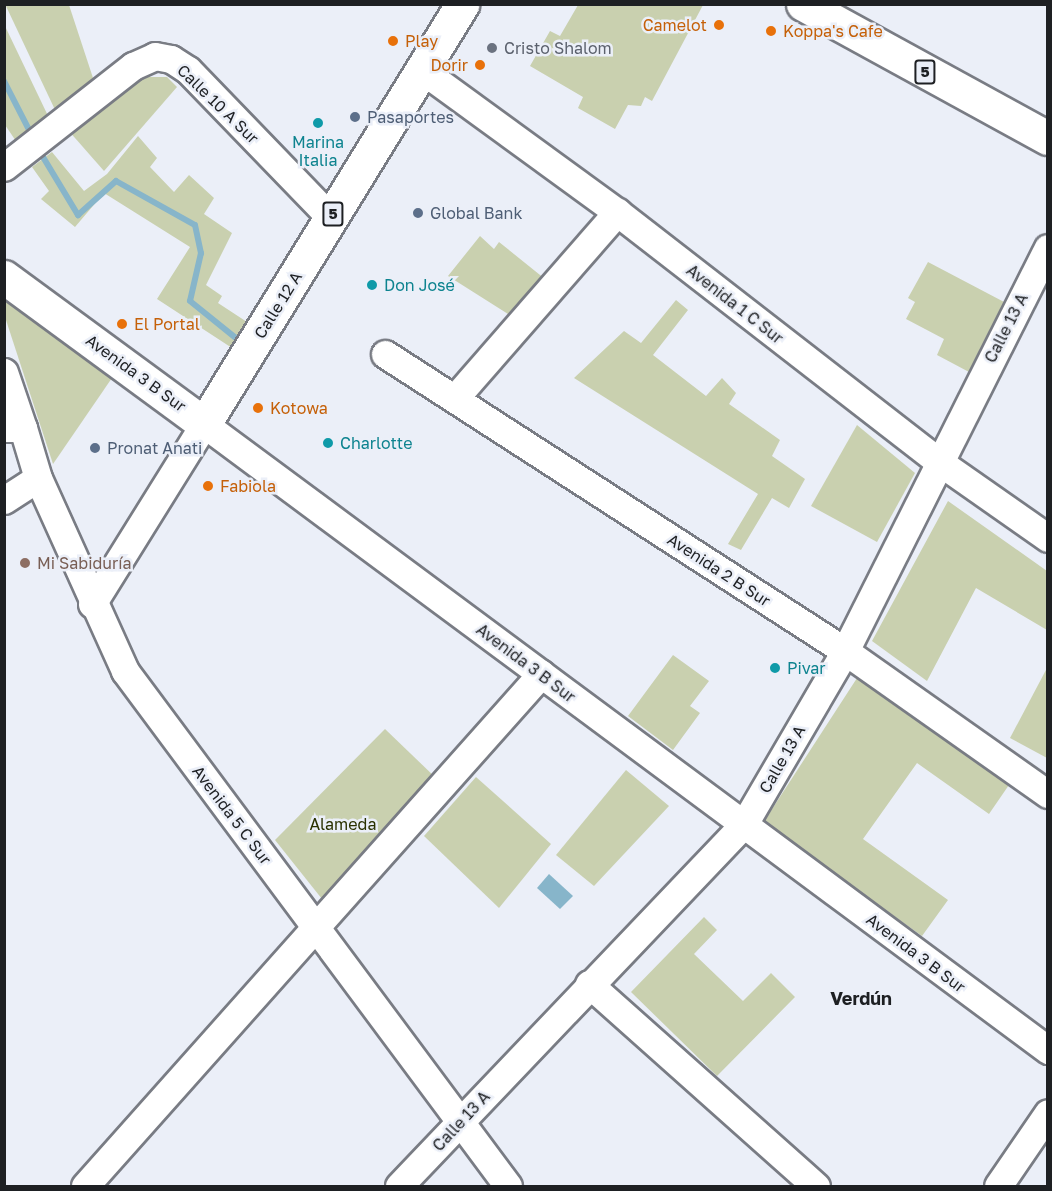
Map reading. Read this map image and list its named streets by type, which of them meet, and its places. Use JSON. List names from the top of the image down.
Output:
{
  "streets": {
    "main road": ["5", "Calle 12 A", "Avenida 3 B Sur"],
    "street": [
      "Calle 10 A Sur",
      "Avenida 1 C Sur",
      "Calle 13 A",
      "Avenida 2 B Sur",
      "Avenida 5 C Sur"
    ]
  },
  "crossings": [
    ["Calle 10 A Sur", "Calle 12 A"],
    ["Avenida 1 C Sur", "Calle 12 A"],
    ["Avenida 1 C Sur", "Calle 13 A"],
    ["Calle 12 A", "Avenida 3 B Sur"],
    ["Calle 12 A", "Avenida 5 C Sur"],
    ["Calle 13 A", "Avenida 3 B Sur"],
    ["Calle 13 A", "Avenida 2 B Sur"],
    ["Calle 13 A", "Avenida 5 C Sur"]
  ],
  "districts": ["Verdún"],
  "parks": ["Alameda"],
  "places": [
    "Camelot",
    "Koppa's Cafe",
    "Play",
    "Cristo Shalom",
    "Dorir",
    "Pasaportes",
    "Marina Italia",
    "Global Bank",
    "Don José",
    "El Portal",
    "Kotowa",
    "Charlotte",
    "Pronat Anati",
    "Fabiola",
    "Mi Sabiduría",
    "Pivar"
  ]
}
